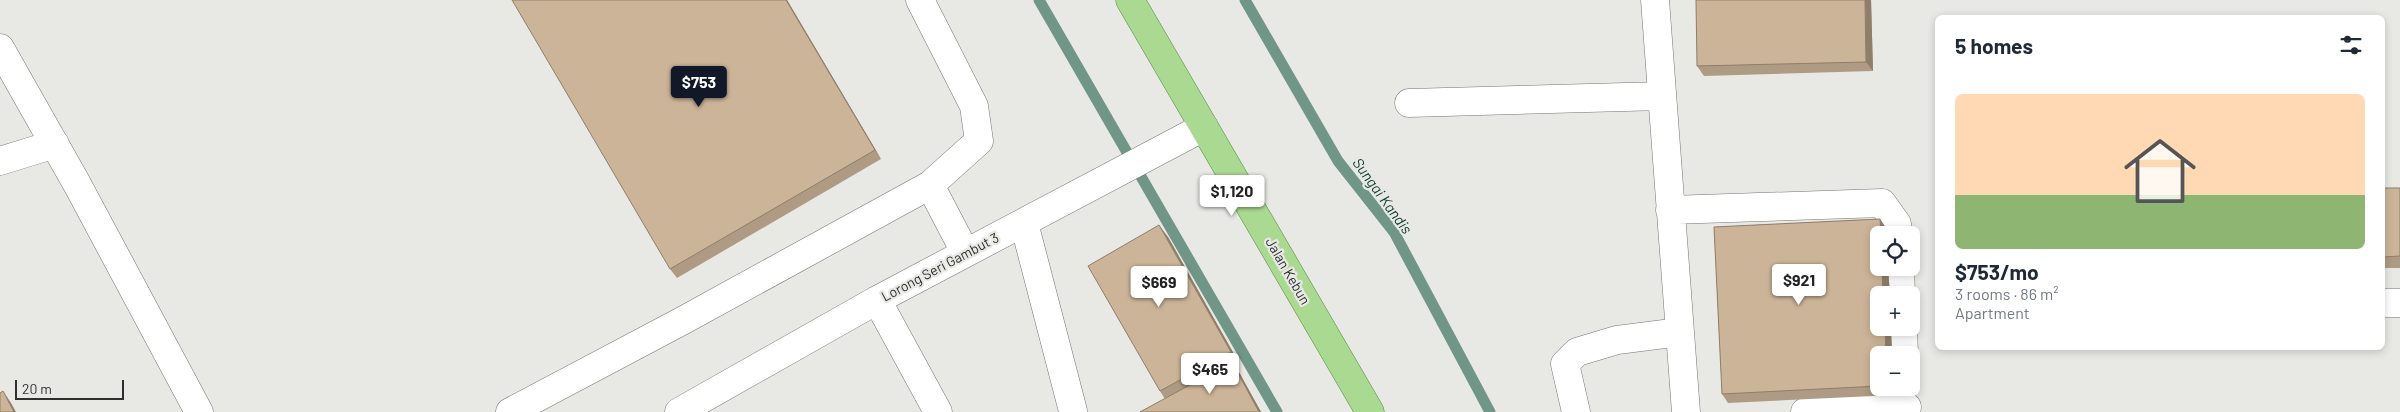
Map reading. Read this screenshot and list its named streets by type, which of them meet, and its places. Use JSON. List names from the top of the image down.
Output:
{
  "streets": {
    "main road": ["Jalan Kebun"],
    "lane": ["Lorong Seri Gambut 3"]
  },
  "crossings": [
    ["Lorong Seri Gambut 3", "Jalan Kebun"]
  ],
  "water": ["Sungai Kandis"],
  "scale_bar": "20 m",
  "page": {
    "heading": "5 homes",
    "price": [
      "$753",
      "$1,120",
      "$921",
      "$669",
      "$465"
    ],
    "list": [
      {
        "name": "$753/mo",
        "note": "3 rooms · 86 m² · Apartment"
      }
    ],
    "map_buttons": ["+", "−"],
    "scale": "20 m"
  }
}
